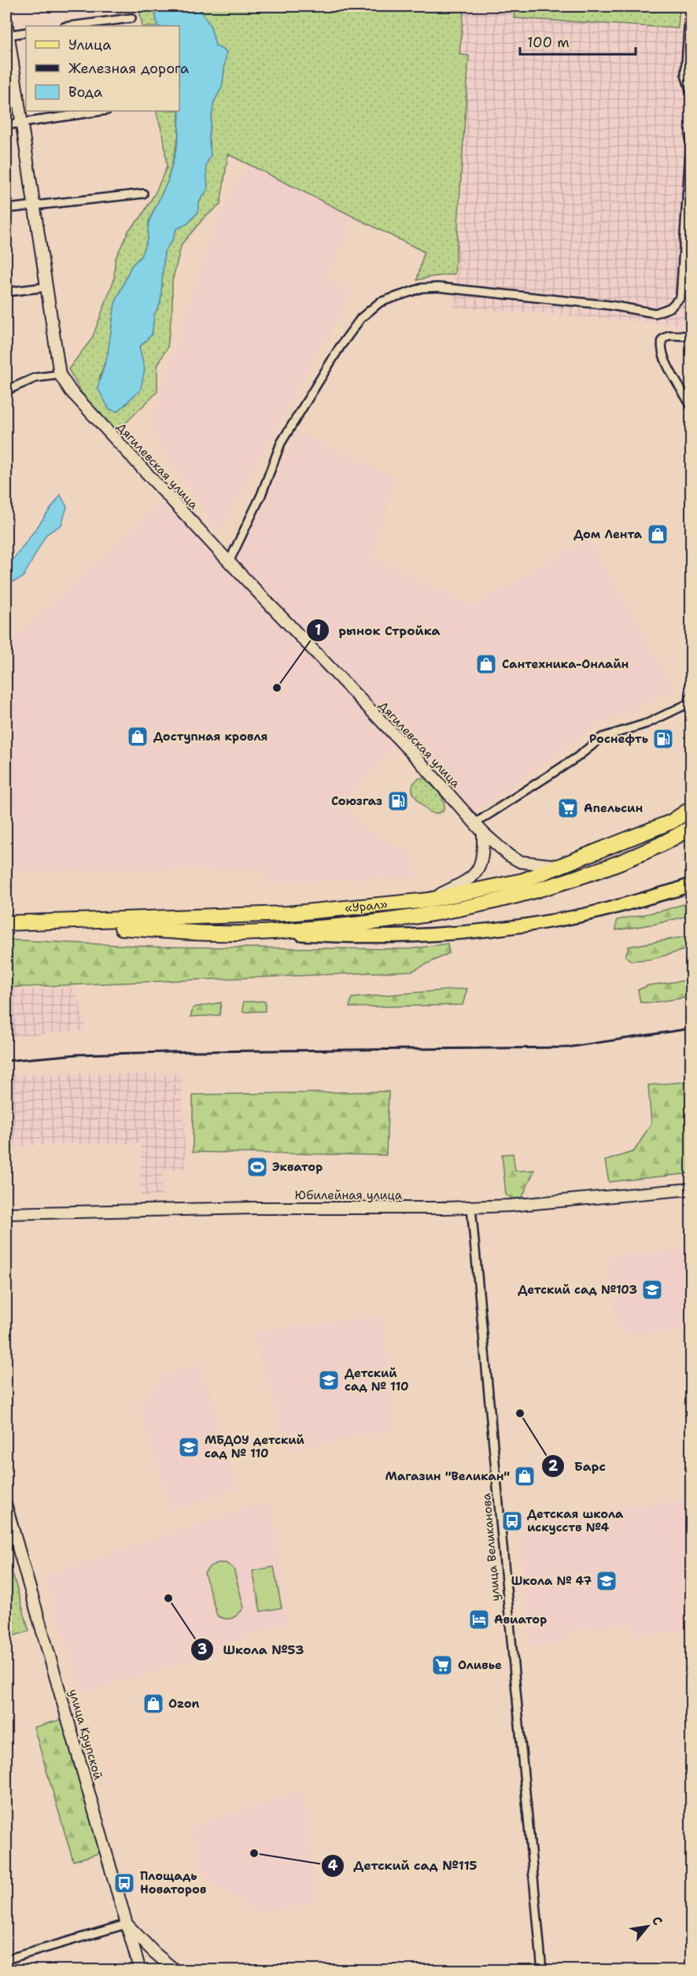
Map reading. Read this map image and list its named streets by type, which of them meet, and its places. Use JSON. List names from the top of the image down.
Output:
{
  "streets": {
    "highway": ["«Урал»"],
    "street": [
      "Дягилевская улица",
      "Юбилейная улица",
      "улица Великанова",
      "улица Крупской"
    ]
  },
  "crossings": [
    ["Дягилевская улица", "«Урал»"],
    ["Юбилейная улица", "улица Великанова"]
  ],
  "places": {
    "shop": [
      "Дом Лента",
      "Сантехника-Онлайн",
      "Доступная кровля",
      "Магазин \"Великан\"",
      "Ozon"
    ],
    "other": [
      "рынок Стройка",
      "Барс",
      "Школа №53",
      "Детский сад №115"
    ],
    "fuel station": ["Роснефть", "Союзгаз"],
    "supermarket": ["Апельсин", "Оливье"],
    "sports": ["Экватор"],
    "school or university": [
      "Детский сад №103",
      "Детский сад № 110",
      "МБДОУ детский сад № 110",
      "Школа № 47"
    ],
    "bus stop": ["Детская школа искусств №4", "Площадь Новаторов"],
    "hotel": ["Авиатор"]
  },
  "legend": ["Улица", "Железная дорога", "Вода"],
  "scale_bar": "100 m",
  "north": "top right"
}
